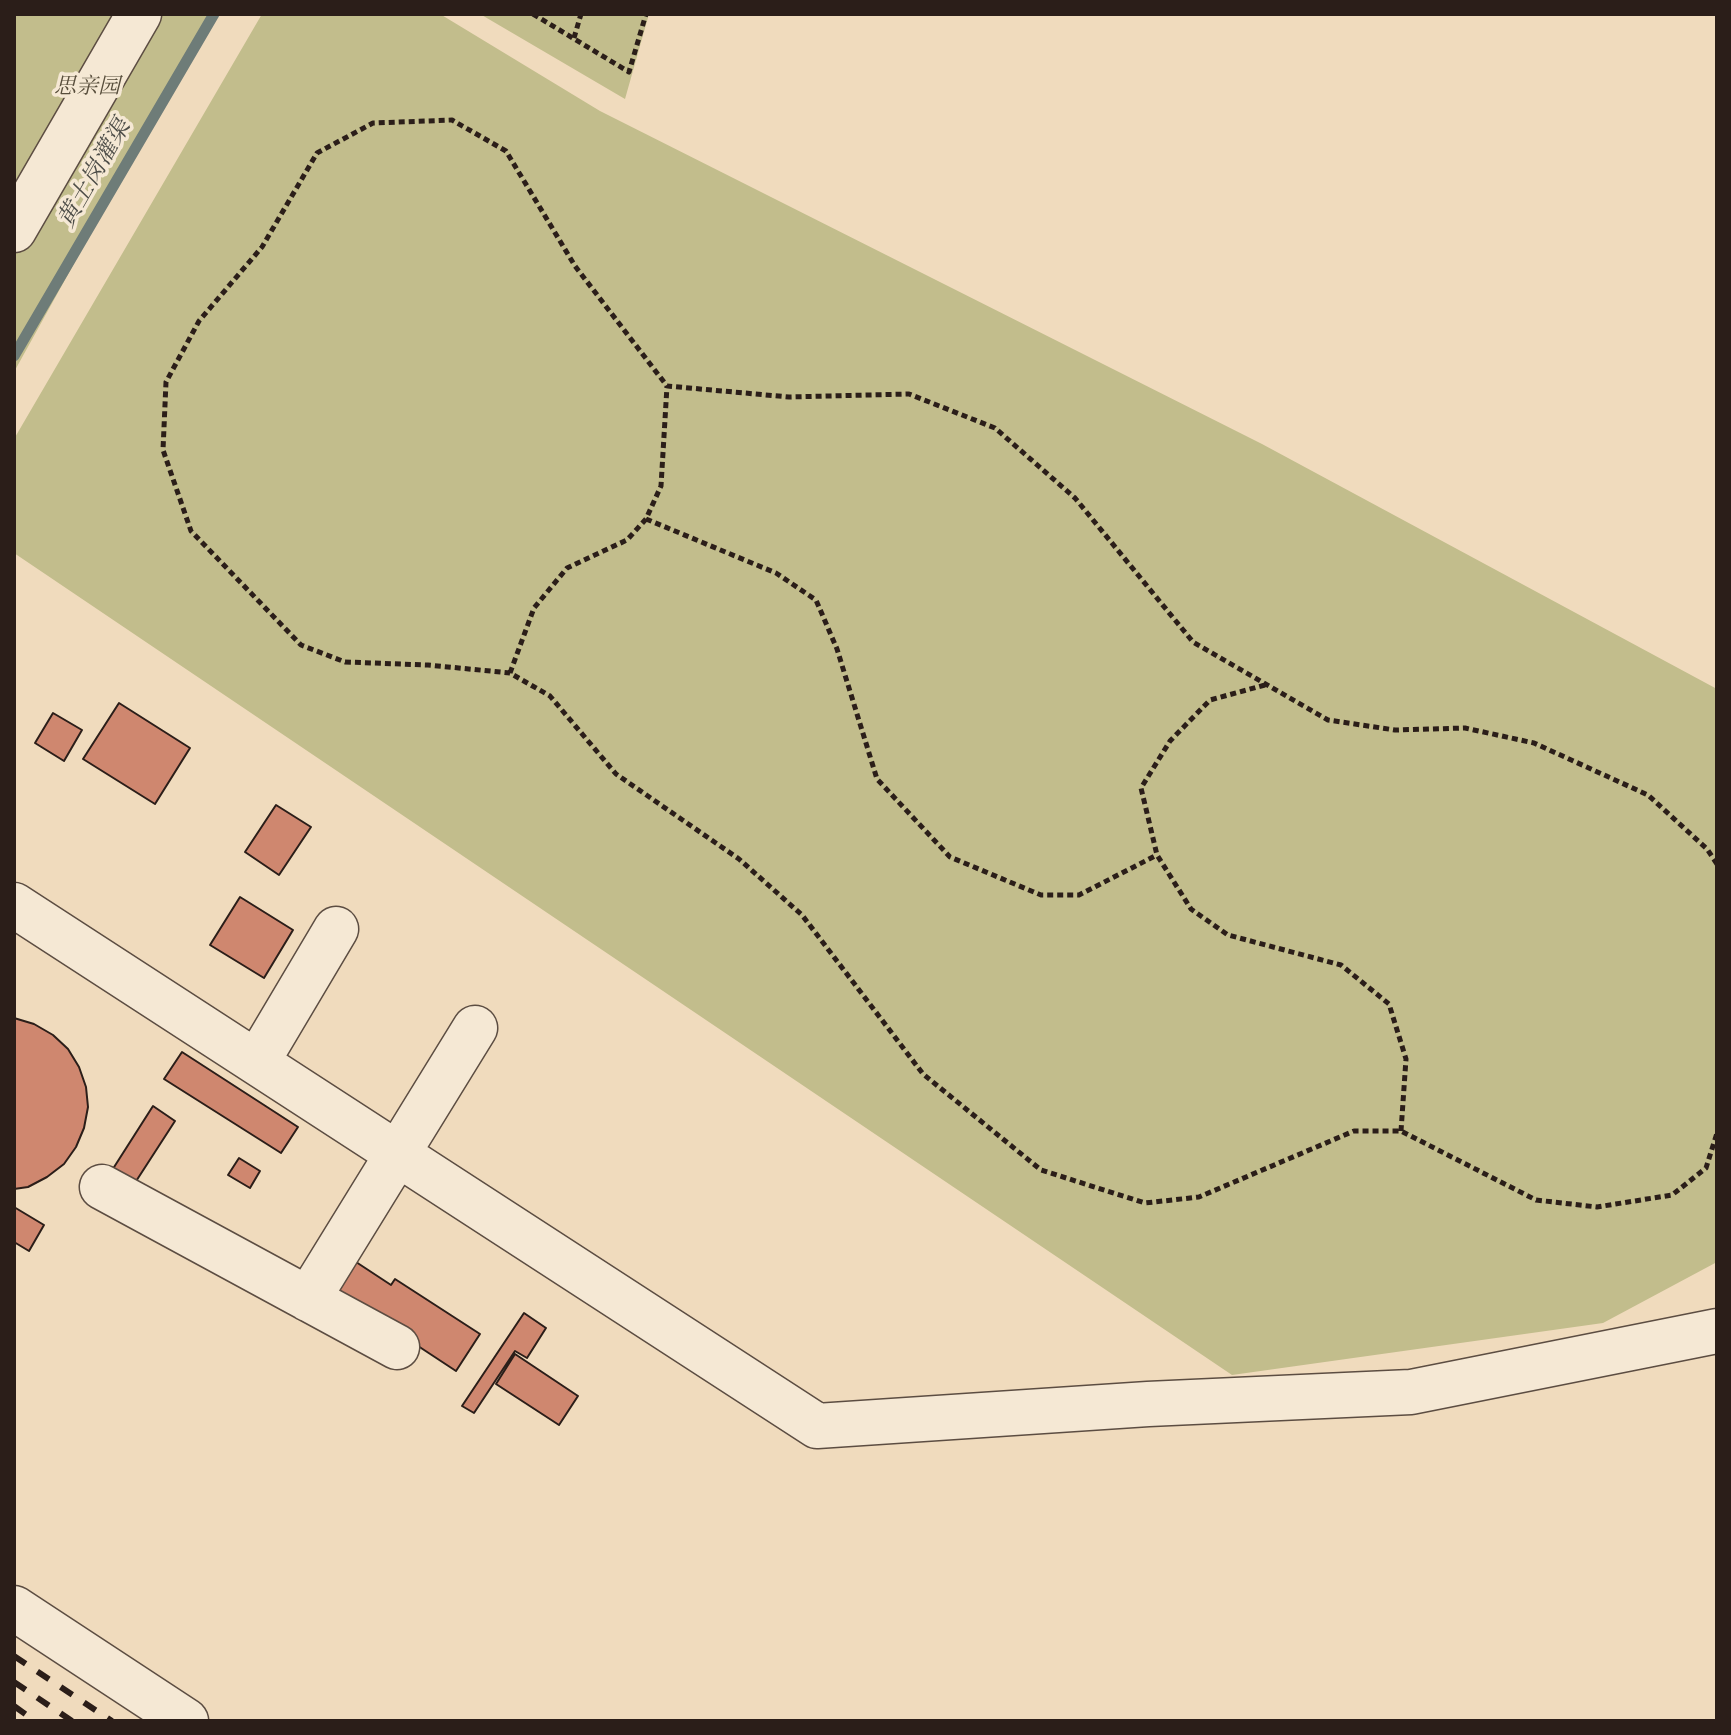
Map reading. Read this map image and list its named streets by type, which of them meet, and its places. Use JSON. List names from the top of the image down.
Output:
{
  "water": ["黄土岗灌渠"],
  "parks": ["思亲园"]
}
